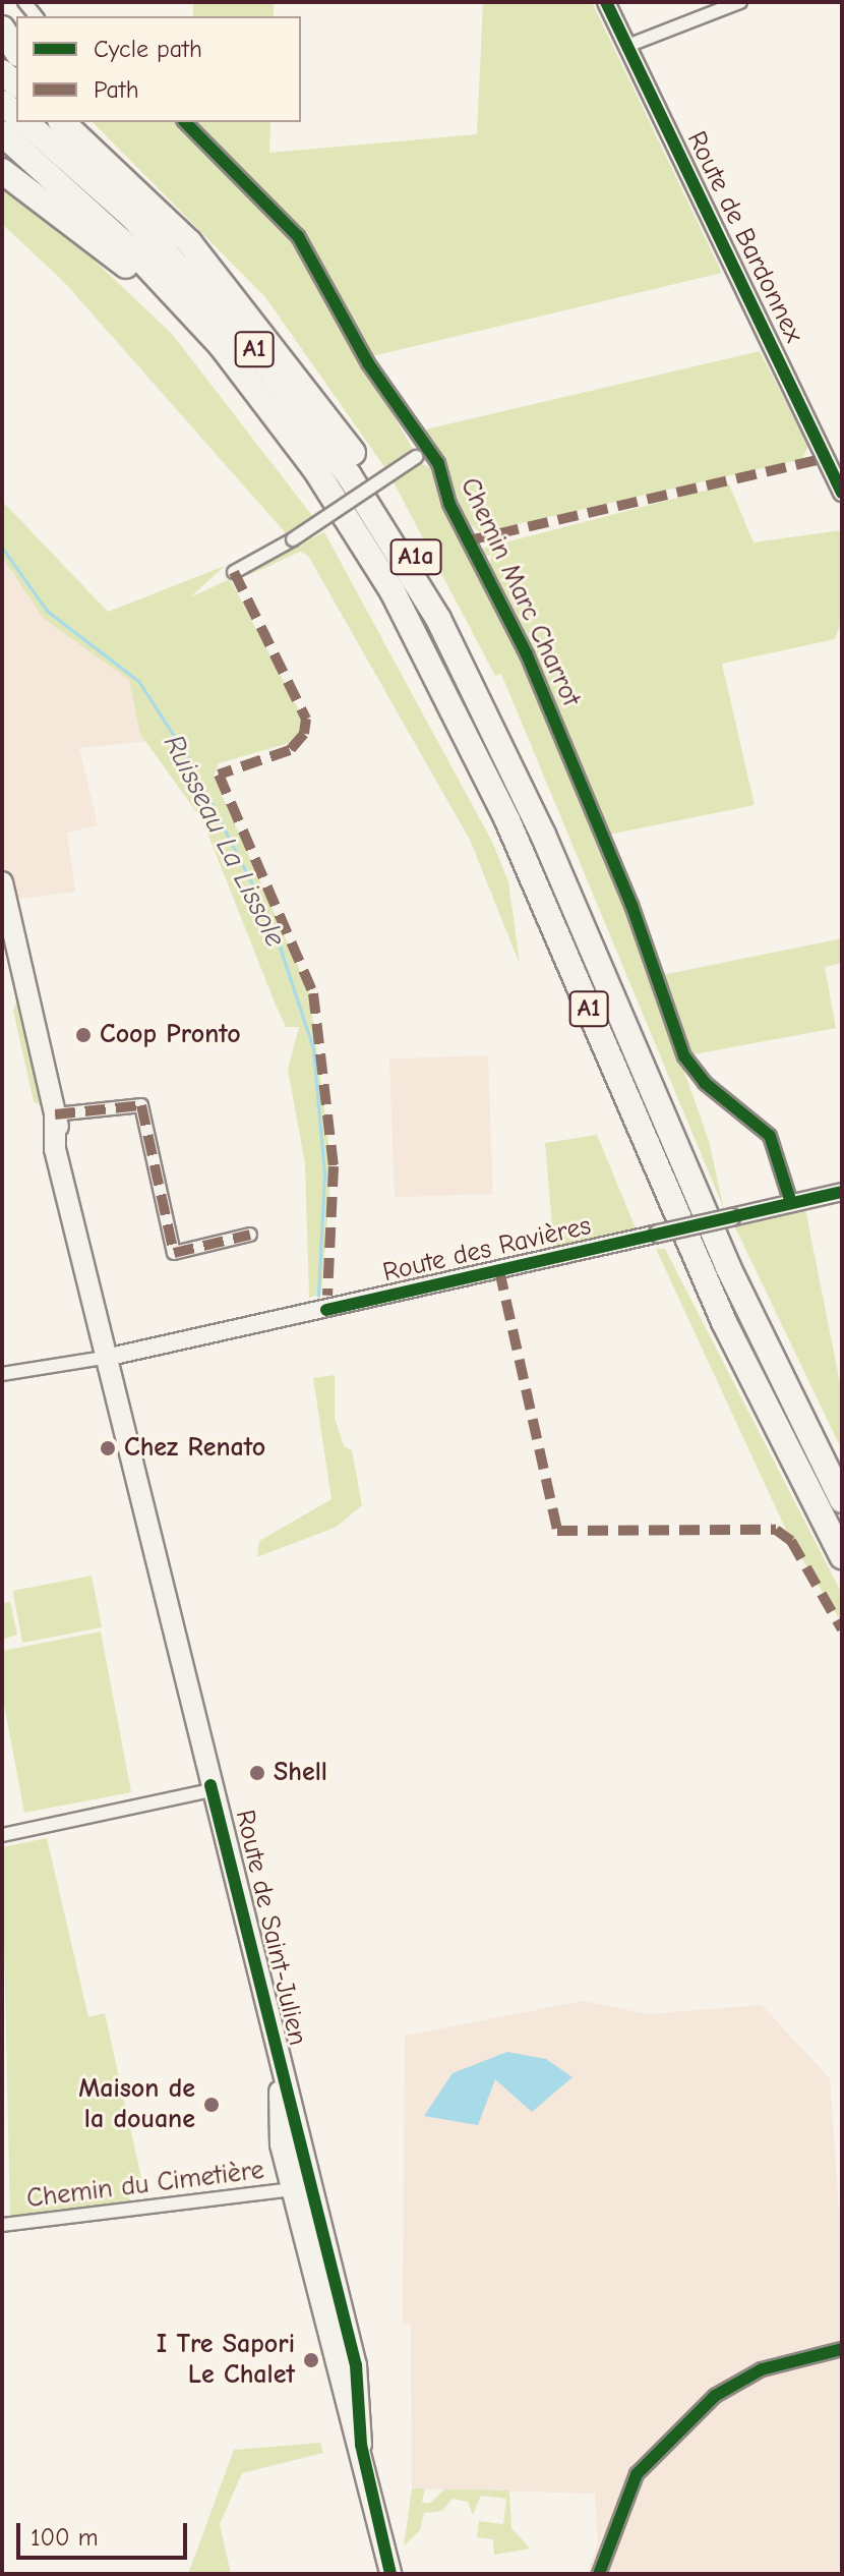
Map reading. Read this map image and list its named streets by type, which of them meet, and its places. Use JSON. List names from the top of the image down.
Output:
{
  "streets": {
    "highway": ["A1", "A1a"],
    "main road": ["Route de Saint-Julien"],
    "street": [
      "Route de Bardonnex",
      "Chemin Marc Charrot",
      "Route des Ravières",
      "Chemin du Cimetière"
    ]
  },
  "crossings": [
    ["A1", "A1a"],
    ["Chemin Marc Charrot", "Route des Ravières"],
    ["Route des Ravières", "Route de Saint-Julien"],
    ["Route de Saint-Julien", "Chemin du Cimetière"]
  ],
  "water": ["Ruisseau La Lissole"],
  "places": [
    "Coop Pronto",
    "Chez Renato",
    "Shell",
    "Maison de la douane",
    "I Tre Sapori Le Chalet"
  ],
  "legend": ["Cycle path", "Path"],
  "scale_bar": "100 m"
}
